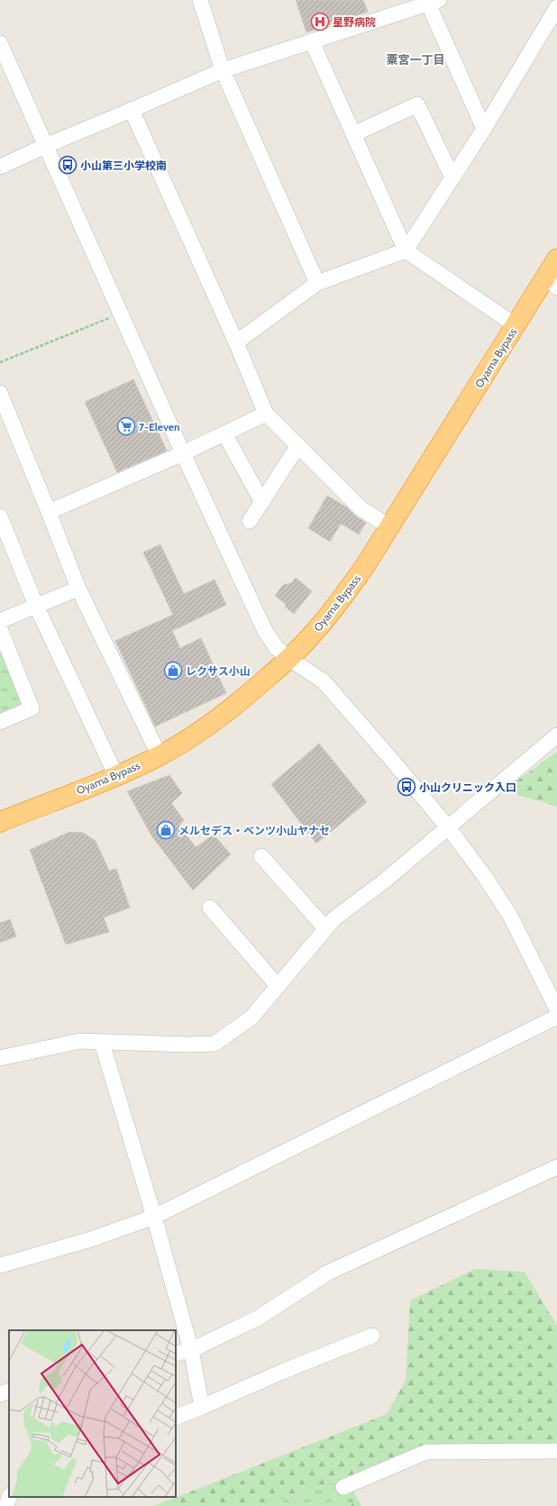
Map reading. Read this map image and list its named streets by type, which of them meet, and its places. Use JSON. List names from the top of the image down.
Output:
{
  "streets": {
    "highway": ["Oyama Bypass"]
  },
  "districts": ["粟宮一丁目"],
  "places": {
    "hospital": ["星野病院"],
    "bus stop": ["小山第三小学校南", "小山クリニック入口"],
    "supermarket": ["7-Eleven"],
    "shop": ["レクサス小山", "メルセデス・ベンツ小山ヤナセ"]
  }
}
